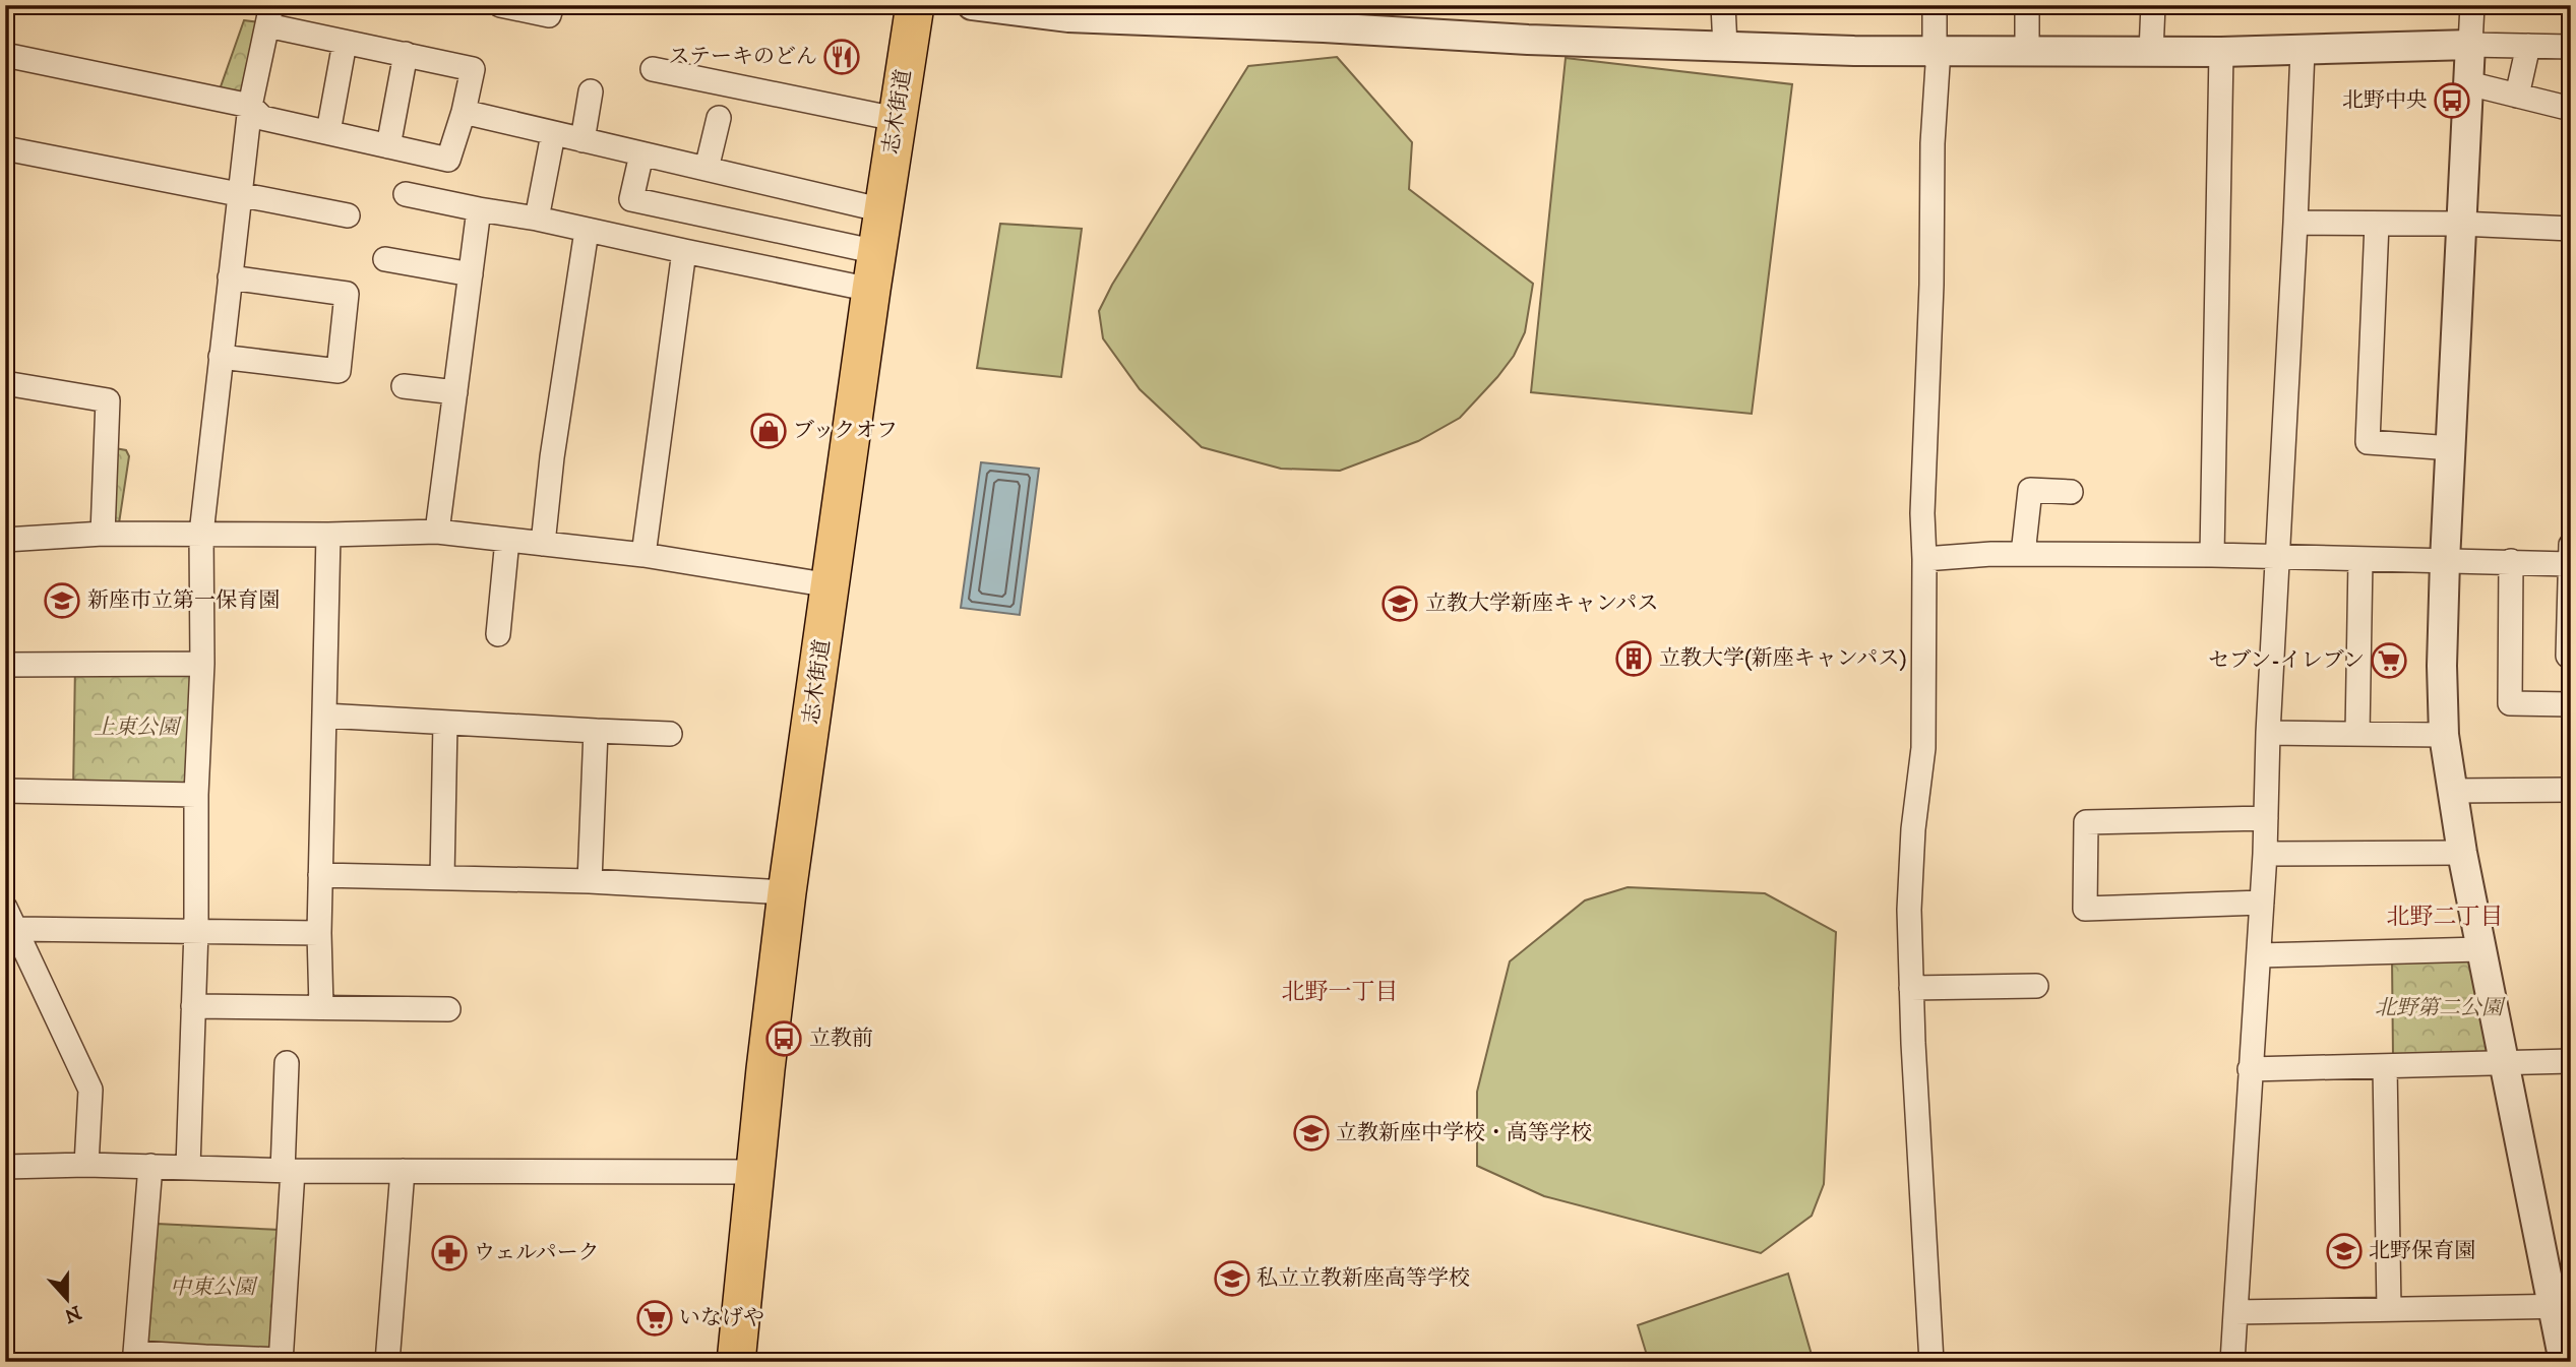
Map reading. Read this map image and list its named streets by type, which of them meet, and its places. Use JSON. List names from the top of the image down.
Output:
{
  "streets": {
    "main road": ["志木街道"]
  },
  "districts": ["北野二丁目", "北野一丁目"],
  "parks": ["上東公園", "北野第二公園", "中東公園"],
  "places": {
    "restaurant": ["ステーキのどん"],
    "bus stop": ["北野中央", "立教前"],
    "shop": ["ブックオフ"],
    "school or university": [
      "新座市立第一保育園",
      "立教大学新座キャンパス",
      "立教新座中学校・高等学校",
      "北野保育園",
      "私立立教新座高等学校"
    ],
    "building": ["立教大学(新座キャンパス)"],
    "supermarket": ["セブン-イレブン", "いなげや"],
    "pharmacy": ["ウェルパーク"]
  },
  "north": "bottom"
}
